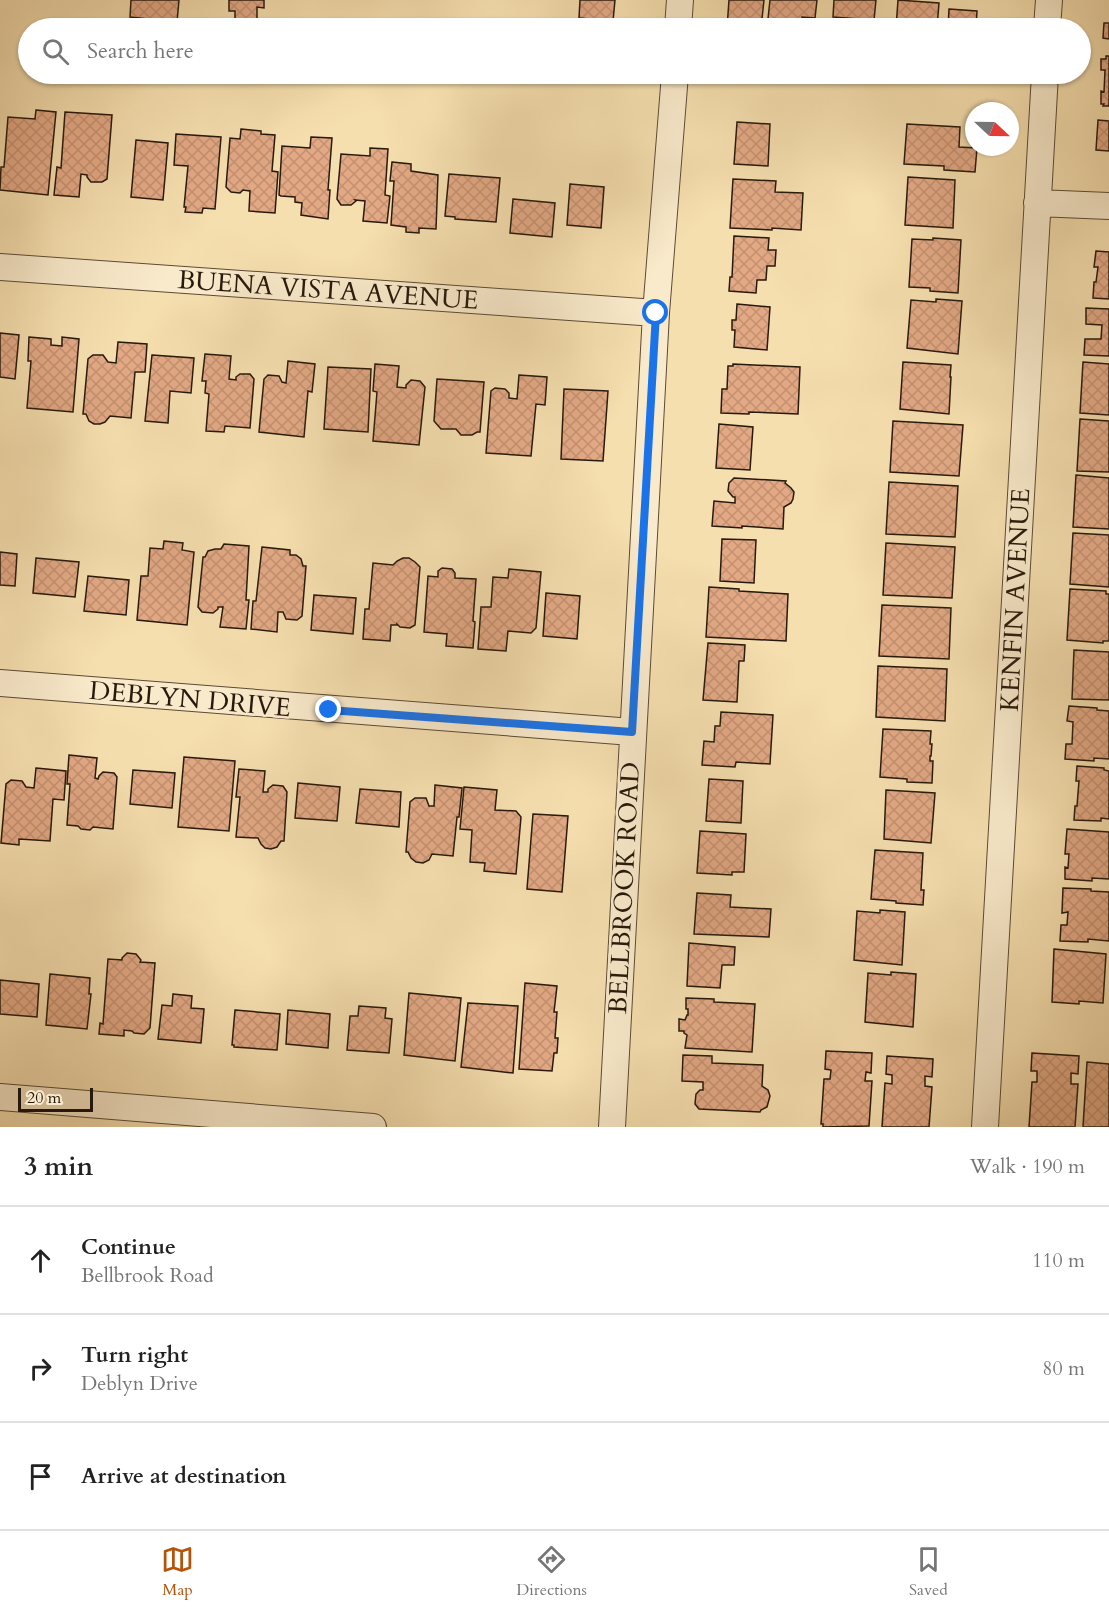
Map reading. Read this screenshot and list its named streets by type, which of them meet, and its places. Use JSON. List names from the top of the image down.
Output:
{
  "streets": {
    "street": [
      "BUENA VISTA AVENUE",
      "KENFIN AVENUE",
      "DEBLYN DRIVE",
      "BELLBROOK ROAD"
    ]
  },
  "crossings": [
    ["BUENA VISTA AVENUE", "BELLBROOK ROAD"],
    ["DEBLYN DRIVE", "BELLBROOK ROAD"]
  ],
  "scale_bar": "20 m",
  "north": "right",
  "page": {
    "search": "Search here",
    "scale": "20 m",
    "heading": ["3 min", "Walk · 190 m"],
    "list": [
      ["Continue", "Bellbrook Road", "110 m"],
      ["Turn right", "Deblyn Drive", "80 m"],
      "Arrive at destination"
    ],
    "nav": ["Map", "Directions", "Saved"]
  }
}
